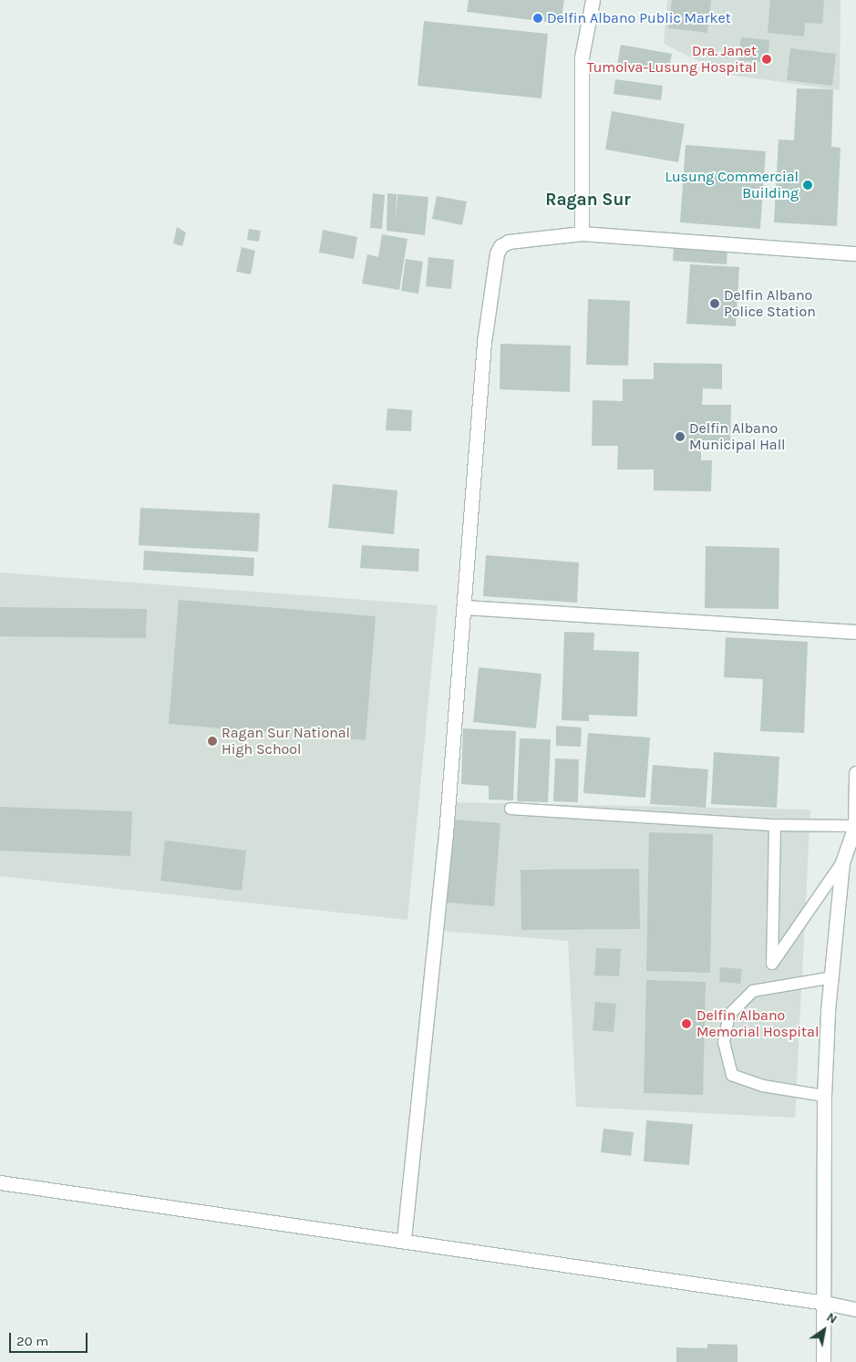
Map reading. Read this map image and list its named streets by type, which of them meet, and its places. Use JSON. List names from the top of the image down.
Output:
{
  "districts": ["Ragan Sur"],
  "places": [
    "Delfin Albano Public Market",
    "Dra. Janet Tumolva-Lusung Hospital",
    "Lusung Commercial Building",
    "Delfin Albano Police Station",
    "Delfin Albano Municipal Hall",
    "Ragan Sur National High School",
    "Delfin Albano Memorial Hospital"
  ],
  "scale_bar": "20 m",
  "north": "top right"
}
